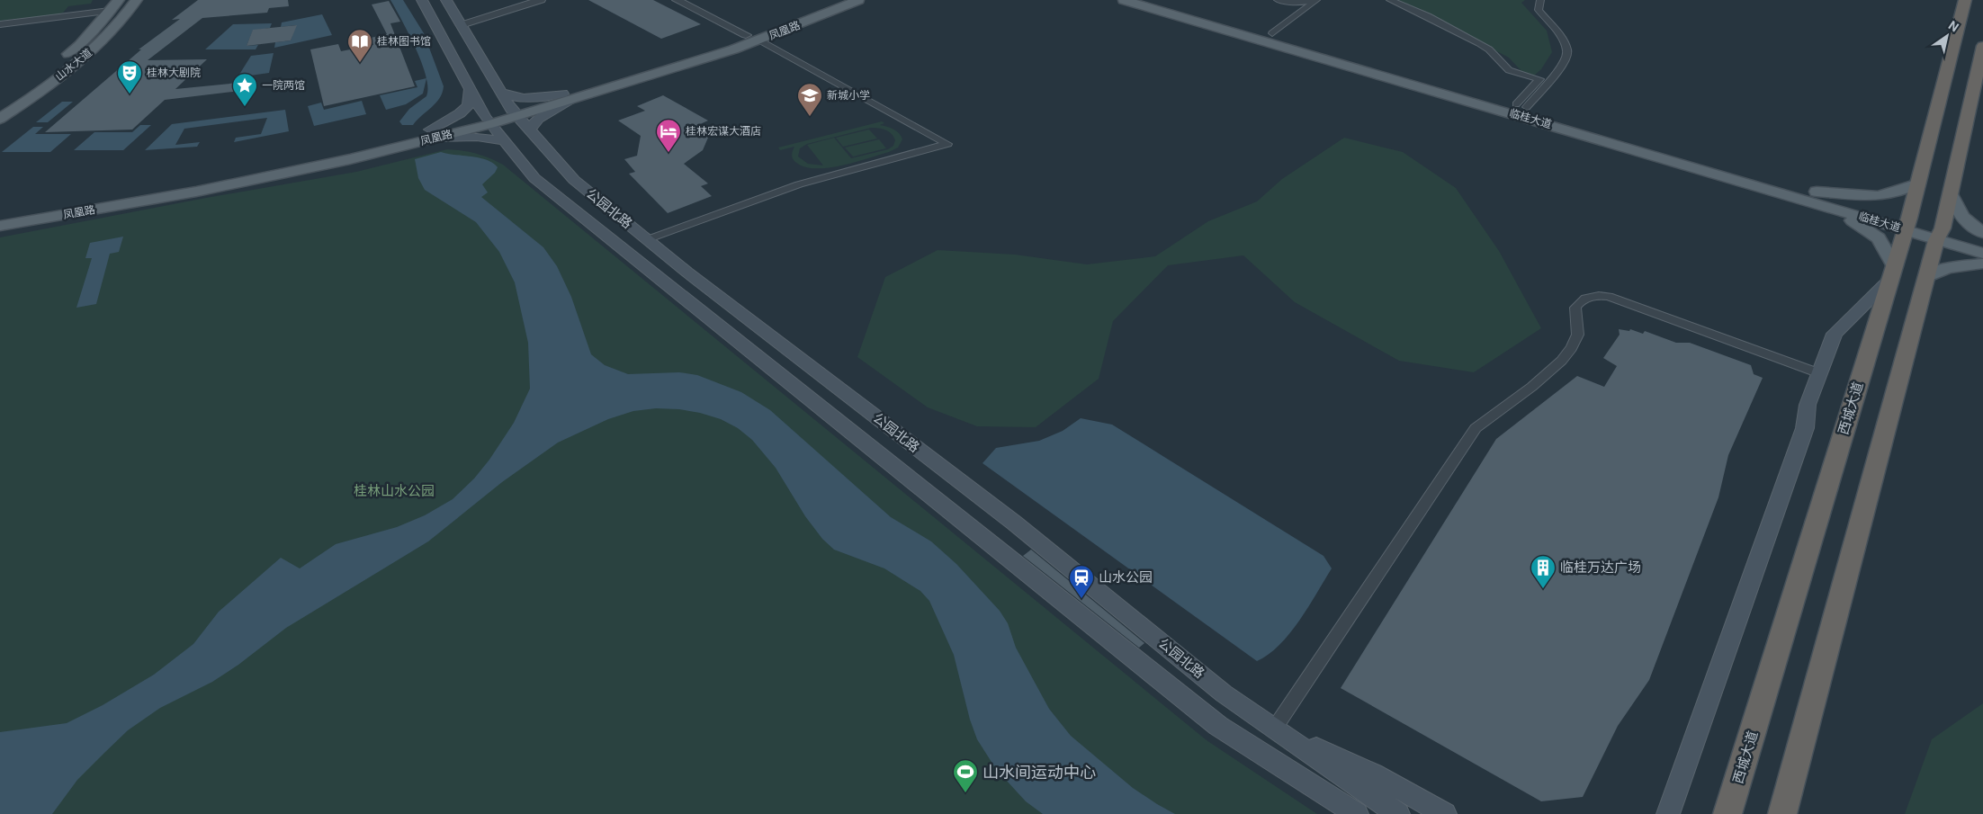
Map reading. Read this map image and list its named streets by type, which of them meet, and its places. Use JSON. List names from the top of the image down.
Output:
{
  "streets": {
    "highway": ["西城大道"],
    "main road": [
      "凤凰路",
      "山水大道",
      "临桂大道",
      "公园北路"
    ]
  },
  "crossings": [
    ["凤凰路", "公园北路"],
    ["临桂大道", "西城大道"]
  ],
  "parks": ["桂林山水公园"],
  "places": {
    "library": ["桂林图书馆"],
    "theatre": ["桂林大剧院"],
    "place": ["一院两馆"],
    "school or university": ["新城小学"],
    "hotel": ["桂林宏谋大酒店"],
    "building": ["临桂万达广场"],
    "station": ["山水公园"],
    "sports": ["山水间运动中心"]
  },
  "north": "top right"
}
